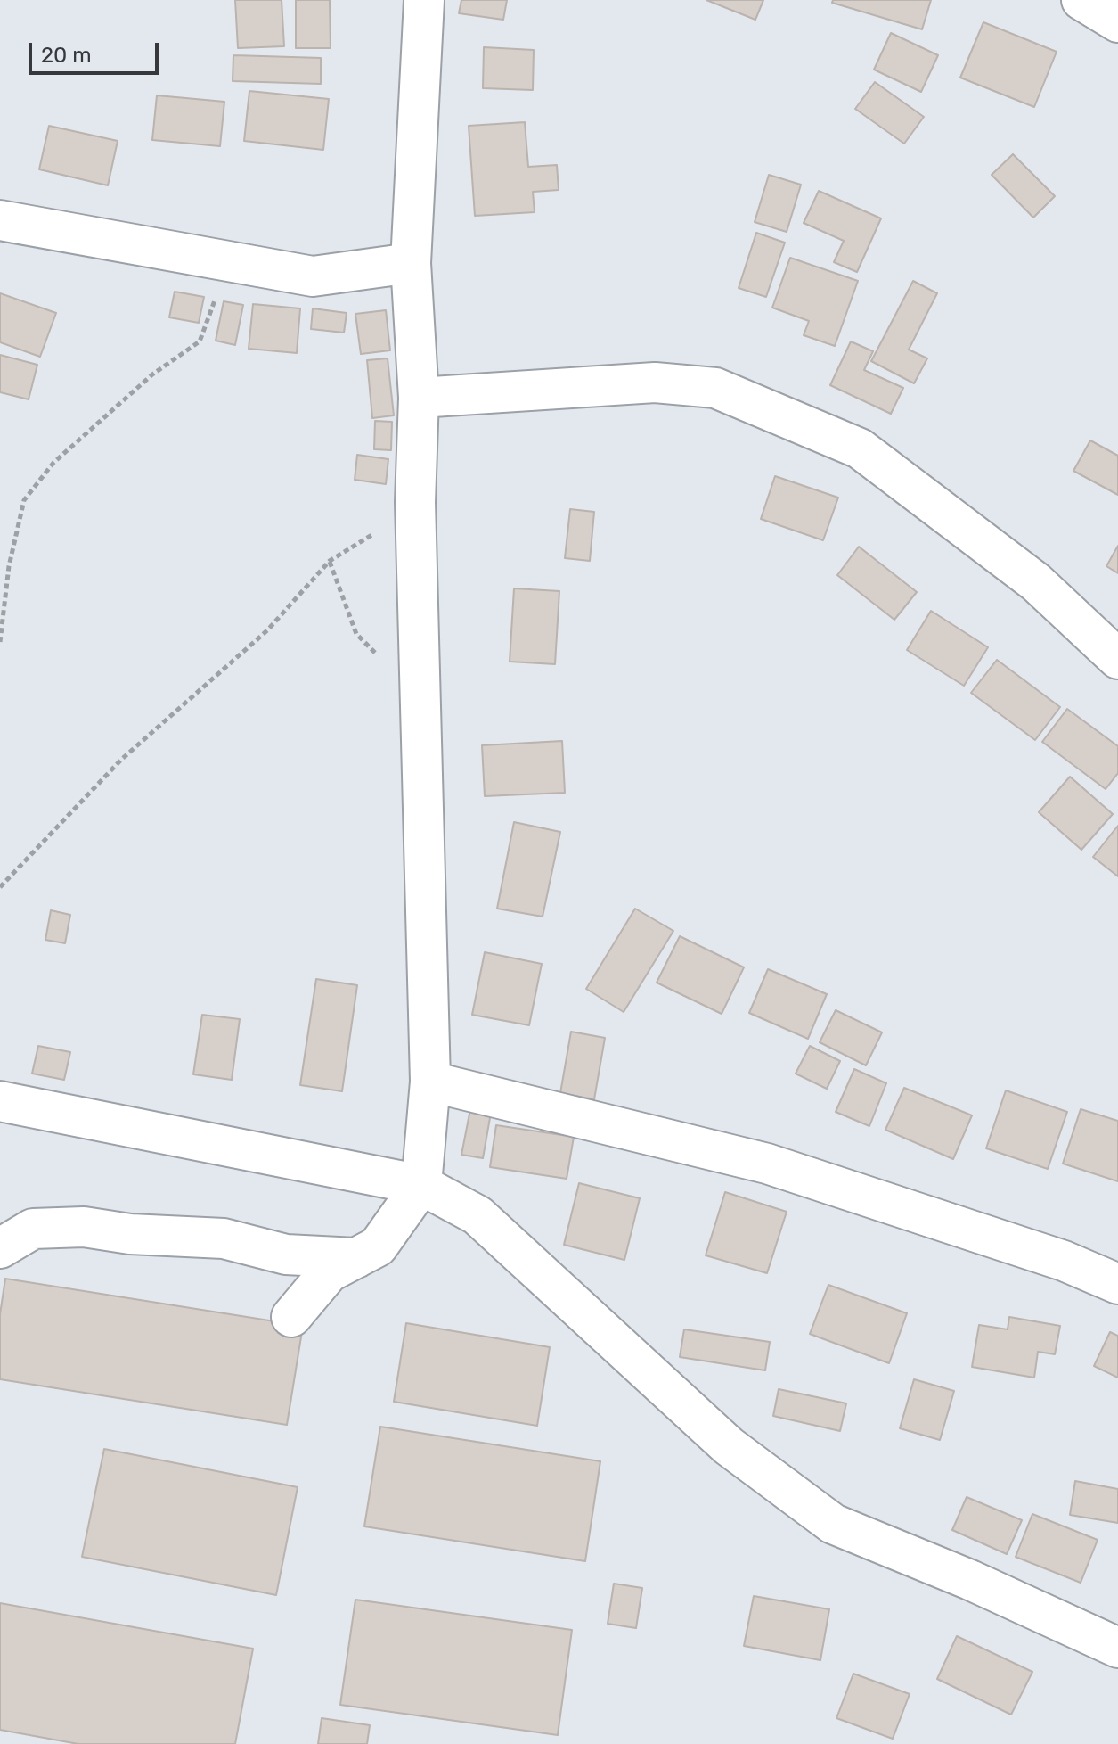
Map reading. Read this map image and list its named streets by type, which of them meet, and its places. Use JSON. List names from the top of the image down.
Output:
{
  "scale_bar": "20 m"
}
